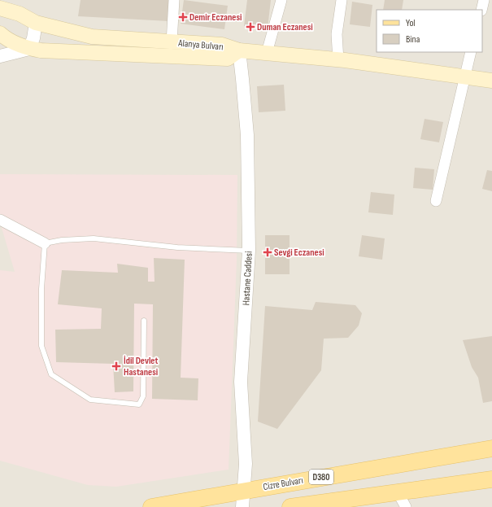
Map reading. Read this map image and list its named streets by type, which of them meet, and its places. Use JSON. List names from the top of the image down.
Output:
{
  "streets": {
    "main road": ["Alanya Bulvarı", "D380", "Cizre Bulvarı"],
    "street": ["Hastane Caddesi"]
  },
  "crossings": [
    ["Alanya Bulvarı", "Hastane Caddesi"],
    ["Hastane Caddesi", "Cizre Bulvarı"]
  ],
  "places": {
    "health": [
      "Demir Eczanesi",
      "Duman Eczanesi",
      "Sevgi Eczanesi",
      "İdil Devlet Hastanesi"
    ]
  },
  "legend": ["Yol", "Bina"]
}
